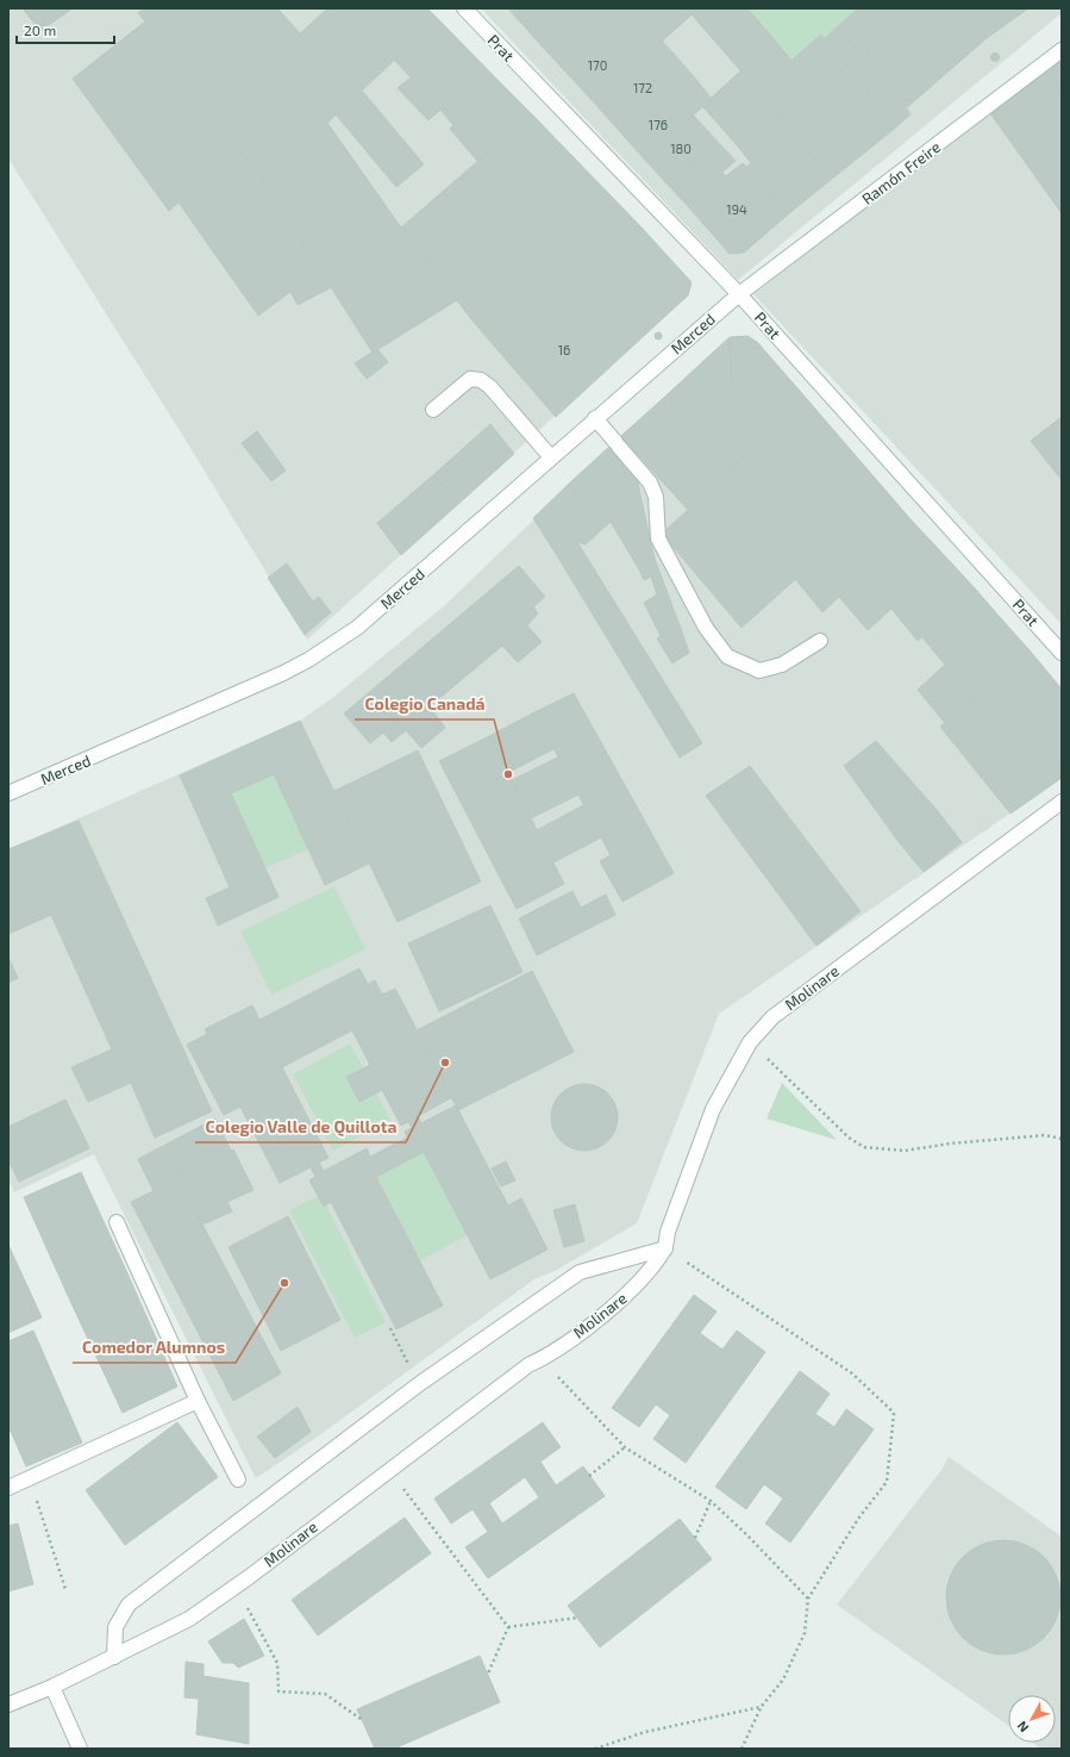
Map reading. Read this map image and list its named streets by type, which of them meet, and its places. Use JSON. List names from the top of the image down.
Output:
{
  "streets": {
    "street": [
      "Prat",
      "Ramón Freire",
      "Merced",
      "Molinare"
    ]
  },
  "crossings": [
    ["Prat", "Ramón Freire"],
    ["Prat", "Merced"],
    ["Ramón Freire", "Merced"]
  ],
  "places": ["Colegio Canadá", "Colegio Valle de Quillota", "Comedor Alumnos"],
  "house_numbers": [
    "170",
    "172",
    "176",
    "180",
    "194",
    "16"
  ],
  "scale_bar": "20 m",
  "north": "bottom left"
}
